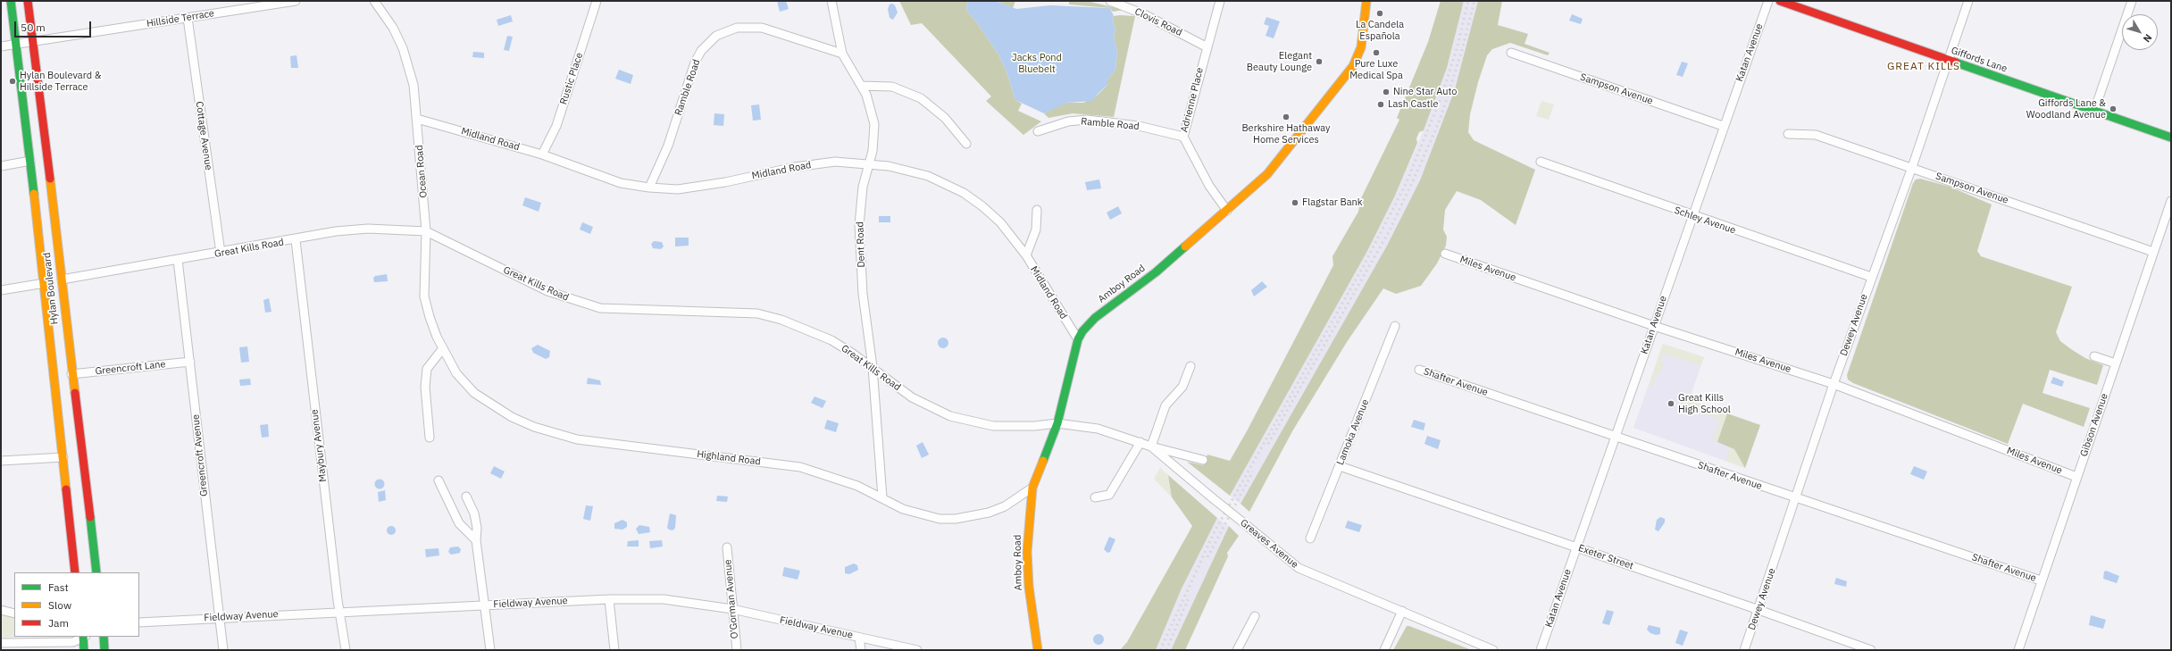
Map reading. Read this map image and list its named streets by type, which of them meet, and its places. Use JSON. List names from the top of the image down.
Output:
{
  "streets": {
    "main road": ["Giffords Lane", "Amboy Road", "Hylan Boulevard"],
    "street": [
      "Hillside Terrace",
      "Clovis Road",
      "Katan Avenue",
      "Rustic Place",
      "Ramble Road",
      "Sampson Avenue",
      "Adrienne Place",
      "Cottage Avenue",
      "Midland Road",
      "Ocean Road",
      "Schley Avenue",
      "Dent Road",
      "Great Kills Road",
      "Miles Avenue",
      "Dewey Avenue",
      "Greencroft Lane",
      "Shafter Avenue",
      "Gibson Avenue",
      "Lamoka Avenue",
      "Maybury Avenue",
      "Greencroft Avenue",
      "Highland Road",
      "Greaves Avenue",
      "Exeter Street",
      "O'Gorman Avenue",
      "Fieldway Avenue"
    ]
  },
  "crossings": [
    ["Hillside Terrace", "Cottage Avenue"],
    ["Hillside Terrace", "Hylan Boulevard"],
    ["Clovis Road", "Adrienne Place"],
    ["Katan Avenue", "Sampson Avenue"],
    ["Katan Avenue", "Schley Avenue"],
    ["Katan Avenue", "Miles Avenue"],
    ["Katan Avenue", "Shafter Avenue"],
    ["Katan Avenue", "Exeter Street"],
    ["Giffords Lane", "Dewey Avenue"],
    ["Rustic Place", "Midland Road"],
    ["Ramble Road", "Adrienne Place"],
    ["Ramble Road", "Midland Road"],
    ["Ramble Road", "Dent Road"],
    ["Sampson Avenue", "Dewey Avenue"],
    ["Sampson Avenue", "Gibson Avenue"],
    ["Adrienne Place", "Amboy Road"],
    ["Cottage Avenue", "Great Kills Road"],
    ["Midland Road", "Ocean Road"],
    ["Midland Road", "Dent Road"],
    ["Midland Road", "Amboy Road"],
    ["Ocean Road", "Great Kills Road"],
    ["Ocean Road", "Highland Road"],
    ["Schley Avenue", "Dewey Avenue"],
    ["Dent Road", "Great Kills Road"],
    ["Dent Road", "Highland Road"],
    ["Great Kills Road", "Amboy Road"],
    ["Great Kills Road", "Hylan Boulevard"],
    ["Great Kills Road", "Maybury Avenue"],
    ["Great Kills Road", "Greencroft Avenue"],
    ["Great Kills Road", "Greaves Avenue"],
    ["Miles Avenue", "Dewey Avenue"],
    ["Miles Avenue", "Gibson Avenue"],
    ["Amboy Road", "Highland Road"],
    ["Amboy Road", "Greaves Avenue"],
    ["Hylan Boulevard", "Greencroft Lane"],
    ["Dewey Avenue", "Shafter Avenue"],
    ["Dewey Avenue", "Exeter Street"],
    ["Greencroft Lane", "Greencroft Avenue"],
    ["Shafter Avenue", "Gibson Avenue"],
    ["Lamoka Avenue", "Exeter Street"],
    ["Maybury Avenue", "Fieldway Avenue"],
    ["Greencroft Avenue", "Fieldway Avenue"],
    ["O'Gorman Avenue", "Fieldway Avenue"]
  ],
  "districts": ["GREAT KILLS"],
  "parks": ["Jacks Pond Bluebelt"],
  "places": [
    "La Candela Española",
    "Pure Luxe Medical Spa",
    "Elegant Beauty Lounge",
    "Hylan Boulevard & Hillside Terrace",
    "Nine Star Auto",
    "Lash Castle",
    "Giffords Lane & Woodland Avenue",
    "Berkshire Hathaway Home Services",
    "Flagstar Bank",
    "Great Kills High School"
  ],
  "legend": ["Fast", "Slow", "Jam"],
  "scale_bar": "50 m",
  "north": "bottom right"
}
